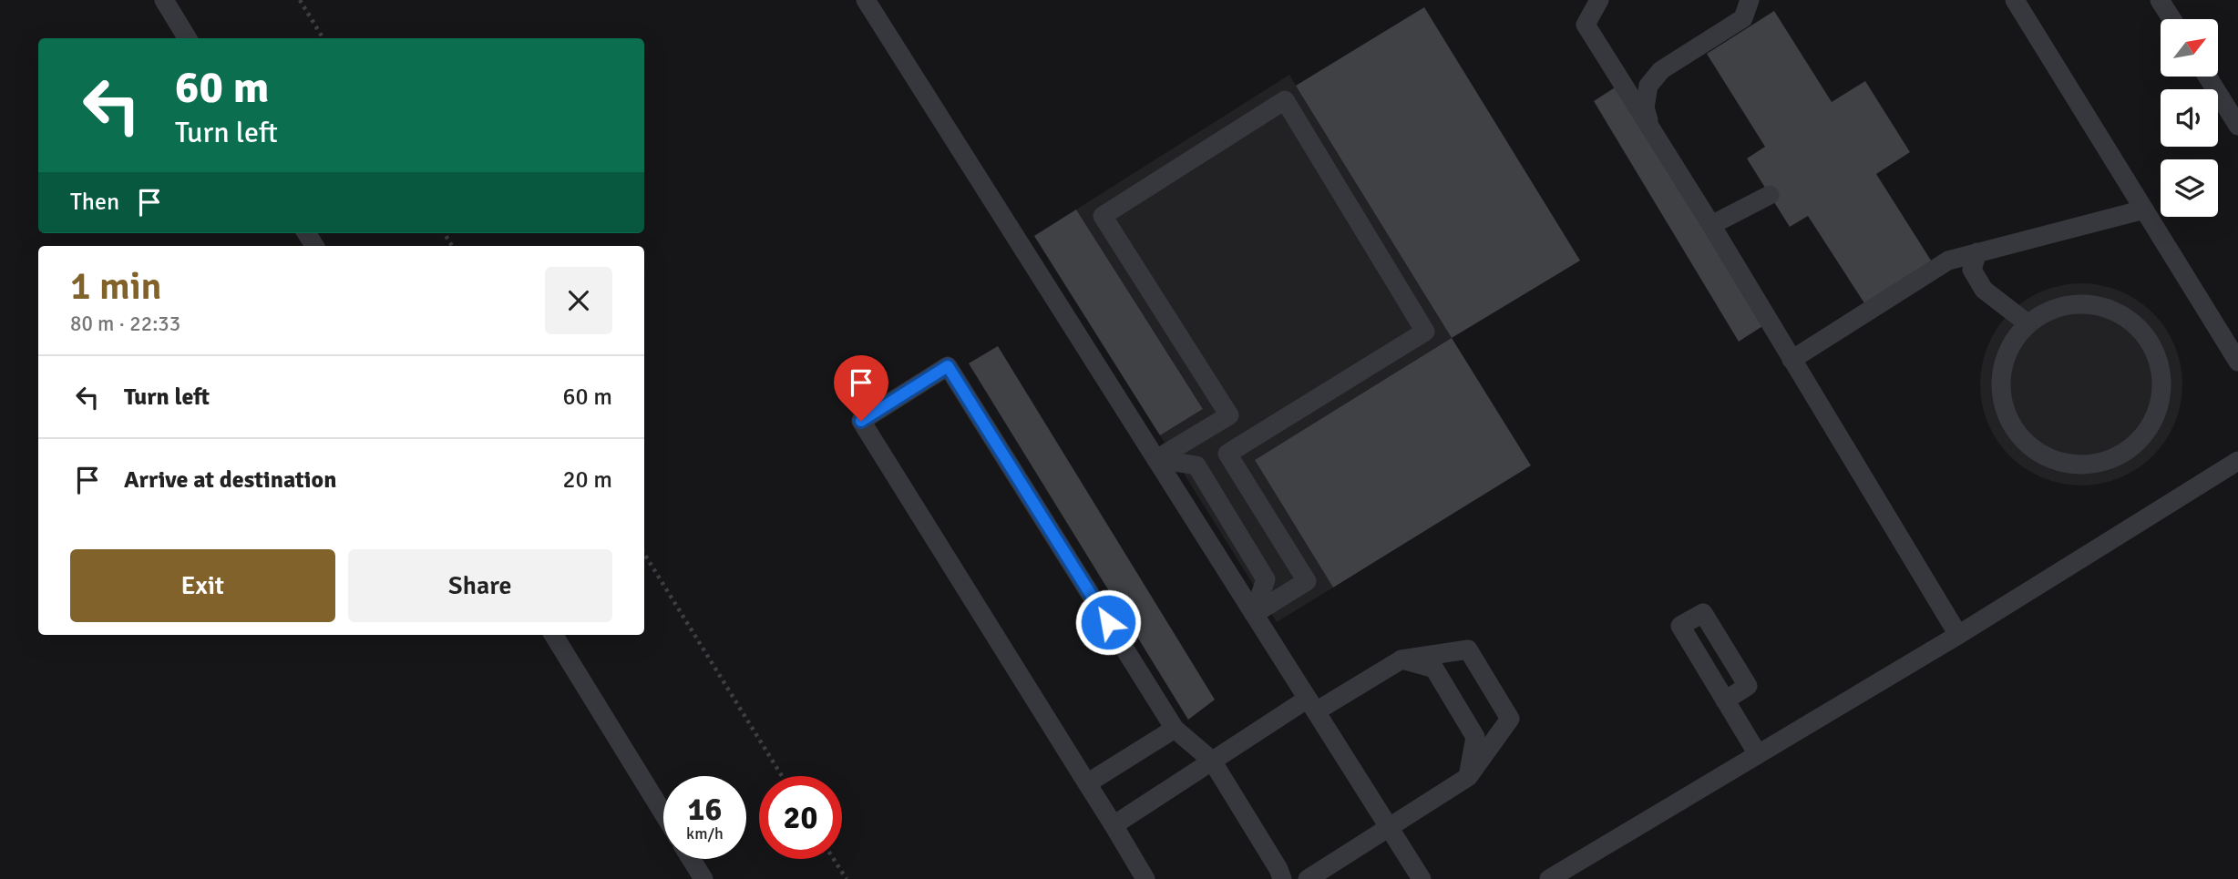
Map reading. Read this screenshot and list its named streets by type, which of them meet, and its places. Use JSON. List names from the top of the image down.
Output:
{
  "north": "top right",
  "page": {
    "turn": ["60 m", "Turn left"],
    "then": "Then",
    "heading": ["1 min", "80 m · 22:33"],
    "list": [
      {
        "name": "Turn left",
        "value": "60 m"
      },
      {
        "name": "Arrive at destination",
        "value": "20 m"
      }
    ],
    "buttons": ["Exit", "Share"],
    "speed": "16 km/h",
    "limit": "20"
  }
}
